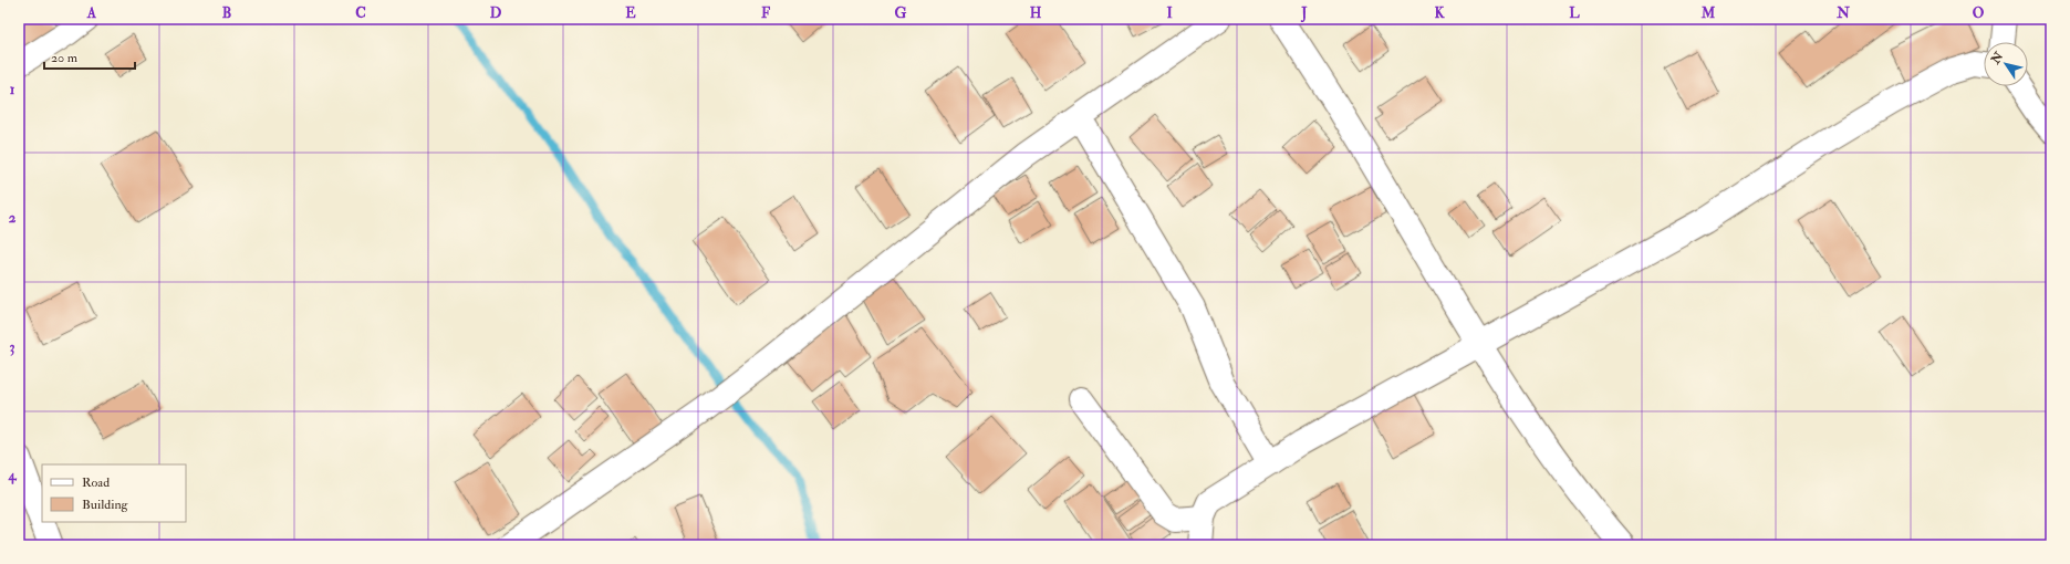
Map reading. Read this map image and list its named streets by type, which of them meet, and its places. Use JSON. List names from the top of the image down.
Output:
{
  "legend": ["Road", "Building"],
  "scale_bar": "20 m",
  "north": "top left",
  "grid": {
    "columns": [
      "A",
      "B",
      "C",
      "D",
      "E",
      "F",
      "G",
      "H",
      "I",
      "J",
      "K",
      "L",
      "M",
      "N",
      "O"
    ],
    "rows": [
      "1",
      "2",
      "3",
      "4"
    ]
  }
}
